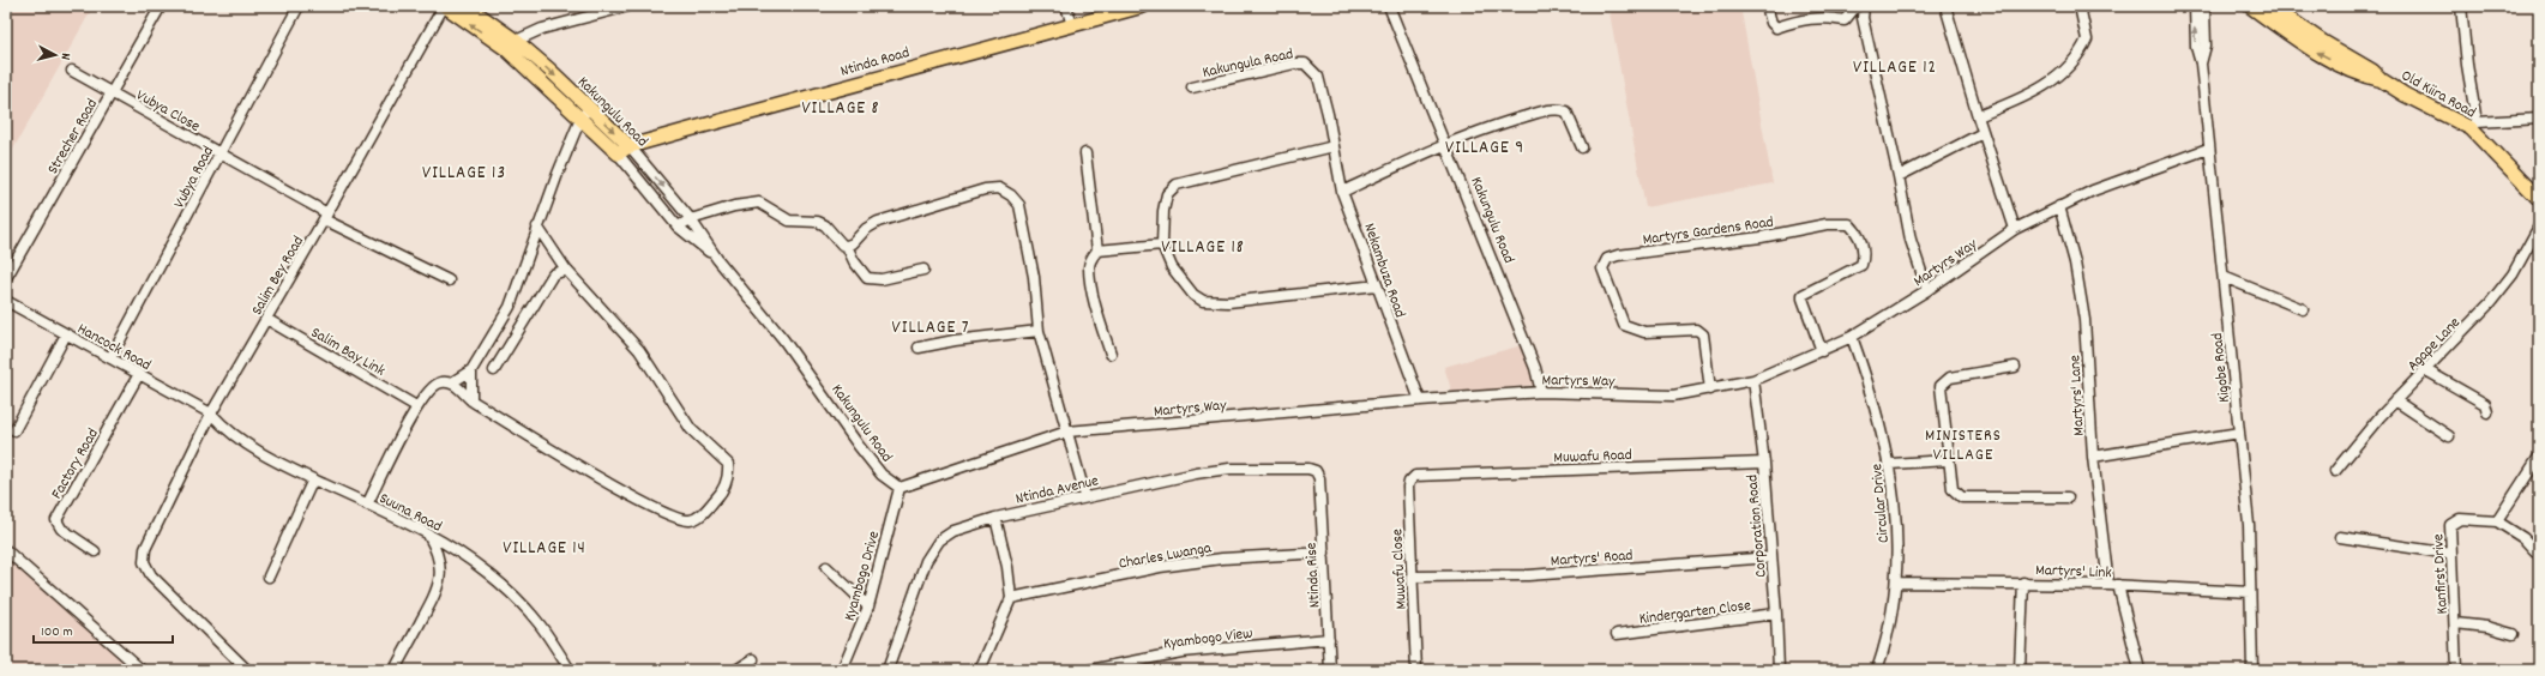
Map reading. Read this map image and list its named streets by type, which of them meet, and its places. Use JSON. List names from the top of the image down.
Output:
{
  "streets": {
    "main road": ["Ntinda Road", "Old Kiira Road", "Kakungulu Road"],
    "street": [
      "Kakungula Road",
      "Vubya Close",
      "Strecher Road",
      "Vubya Road",
      "Martyrs Gardens Road",
      "Martyrs Way",
      "Nekambuza Road",
      "Salim Bey Road",
      "Agape Lane",
      "Hancock Road",
      "Salim Bay Link",
      "Kigobe Road",
      "Martyrs' Lane",
      "Muwafu Road",
      "Factory Road",
      "Ntinda Avenue",
      "Circular Drive",
      "Suuna Road",
      "Corporation Road",
      "Charles Lwanga",
      "Martyrs' Road",
      "Muwafu Close",
      "Martyrs' Link",
      "Kanfirst Drive",
      "Kyambogo Drive",
      "Ntinda Rise",
      "Kindergarten Close",
      "Kyambogo View"
    ]
  },
  "crossings": [
    ["Ntinda Road", "Kakungulu Road"],
    ["Kakungula Road", "Nekambuza Road"],
    ["Vubya Close", "Strecher Road"],
    ["Vubya Close", "Vubya Road"],
    ["Vubya Close", "Salim Bey Road"],
    ["Kakungulu Road", "Martyrs Way"],
    ["Kakungulu Road", "Kyambogo Drive"],
    ["Vubya Road", "Hancock Road"],
    ["Martyrs Gardens Road", "Martyrs Way"],
    ["Martyrs Way", "Nekambuza Road"],
    ["Martyrs Way", "Kigobe Road"],
    ["Martyrs Way", "Martyrs' Lane"],
    ["Martyrs Way", "Circular Drive"],
    ["Martyrs Way", "Corporation Road"],
    ["Martyrs Way", "Kyambogo Drive"],
    ["Salim Bey Road", "Hancock Road"],
    ["Salim Bey Road", "Salim Bay Link"],
    ["Salim Bey Road", "Suuna Road"],
    ["Hancock Road", "Factory Road"],
    ["Hancock Road", "Suuna Road"],
    ["Kigobe Road", "Martyrs' Link"],
    ["Martyrs' Lane", "Martyrs' Link"],
    ["Muwafu Road", "Corporation Road"],
    ["Muwafu Road", "Muwafu Close"],
    ["Ntinda Avenue", "Ntinda Rise"],
    ["Circular Drive", "Martyrs' Link"],
    ["Corporation Road", "Martyrs' Road"],
    ["Corporation Road", "Kindergarten Close"],
    ["Charles Lwanga", "Ntinda Rise"],
    ["Martyrs' Road", "Muwafu Close"],
    ["Ntinda Rise", "Kyambogo View"]
  ],
  "districts": [
    "VILLAGE 12",
    "VILLAGE 8",
    "VILLAGE 9",
    "VILLAGE 13",
    "VILLAGE 18",
    "VILLAGE 7",
    "MINISTERS VILLAGE",
    "VILLAGE 14"
  ],
  "scale_bar": "100 m",
  "north": "right"
}
